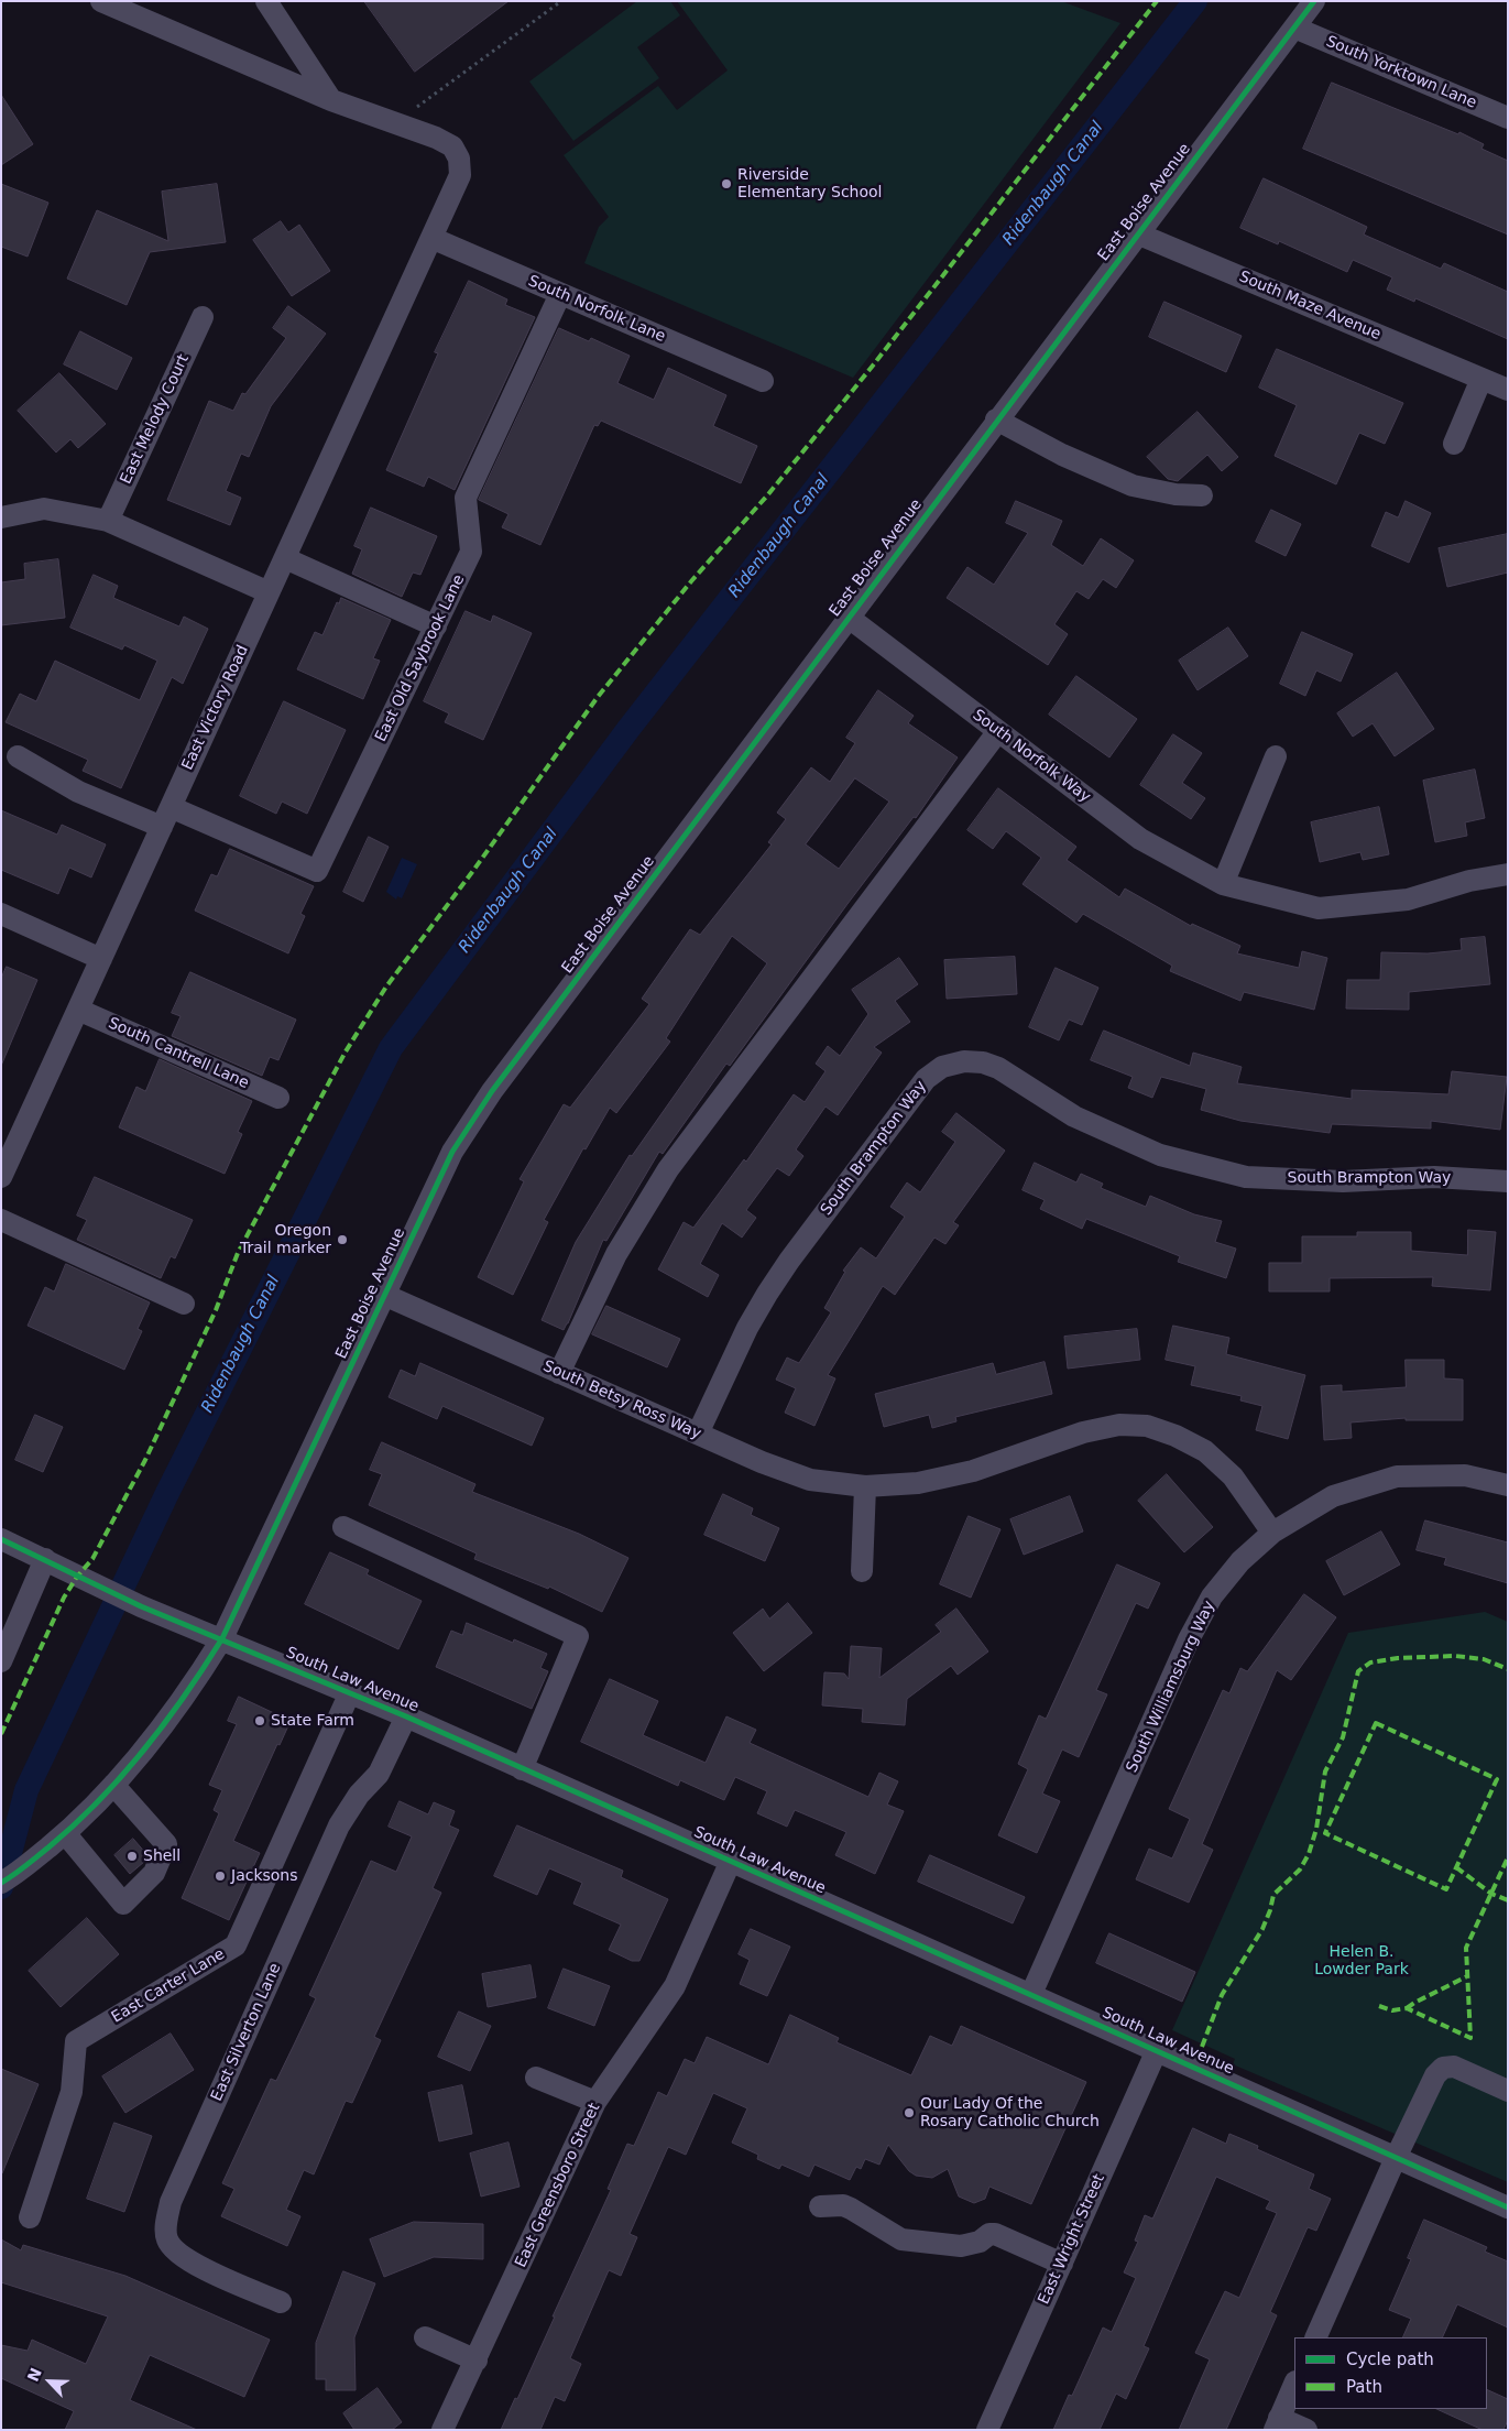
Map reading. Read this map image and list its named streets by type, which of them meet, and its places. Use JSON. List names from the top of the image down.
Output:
{
  "streets": {
    "street": [
      "South Yorktown Lane",
      "East Boise Avenue",
      "South Maze Avenue",
      "South Norfolk Lane",
      "East Melody Court",
      "East Old Saybrook Lane",
      "East Victory Road",
      "South Norfolk Way",
      "South Cantrell Lane",
      "South Brampton Way",
      "South Betsy Ross Way",
      "South Law Avenue",
      "South Williamsburg Way",
      "East Carter Lane",
      "East Silverton Lane",
      "East Greensboro Street",
      "East Wright Street"
    ]
  },
  "crossings": [
    ["South Yorktown Lane", "East Boise Avenue"],
    ["East Boise Avenue", "South Maze Avenue"],
    ["East Boise Avenue", "South Norfolk Way"],
    ["East Boise Avenue", "South Betsy Ross Way"],
    ["East Boise Avenue", "South Law Avenue"],
    ["South Norfolk Lane", "East Old Saybrook Lane"],
    ["South Norfolk Lane", "East Victory Road"],
    ["East Old Saybrook Lane", "East Victory Road"],
    ["East Victory Road", "South Cantrell Lane"],
    ["South Brampton Way", "South Betsy Ross Way"],
    ["South Betsy Ross Way", "South Williamsburg Way"],
    ["South Law Avenue", "South Williamsburg Way"],
    ["South Law Avenue", "East Carter Lane"],
    ["South Law Avenue", "East Silverton Lane"],
    ["South Law Avenue", "East Greensboro Street"],
    ["South Law Avenue", "East Wright Street"]
  ],
  "water": ["Ridenbaugh Canal"],
  "parks": ["Helen B. Lowder Park"],
  "places": [
    "Riverside Elementary School",
    "Oregon Trail marker",
    "State Farm",
    "Shell",
    "Jacksons",
    "Our Lady Of the Rosary Catholic Church"
  ],
  "legend": ["Cycle path", "Path"],
  "north": "top left"
}
